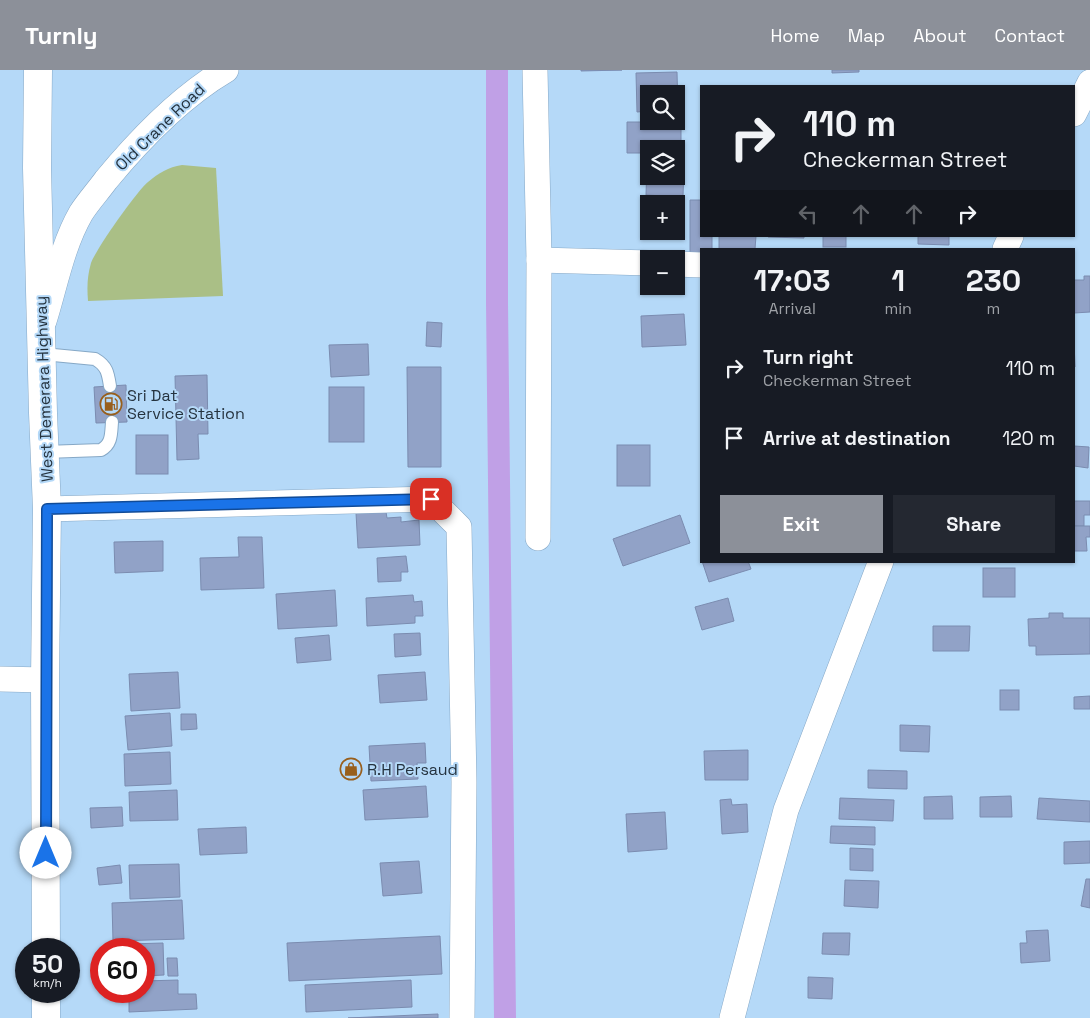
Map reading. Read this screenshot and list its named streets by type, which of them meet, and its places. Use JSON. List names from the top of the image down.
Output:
{
  "streets": {
    "main road": ["West Demerara Highway"],
    "street": ["Old Crane Road"]
  },
  "crossings": [
    ["Old Crane Road", "West Demerara Highway"]
  ],
  "places": {
    "fuel station": ["Sri Dat Service Station"],
    "shop": ["R.H Persaud"]
  },
  "page": {
    "header": "Turnly",
    "nav": [
      "Home",
      "Map",
      "About",
      "Contact"
    ],
    "map_buttons": ["+", "−"],
    "turn": ["110 m", "Checkerman Street"],
    "eta": [
      "17:03",
      "Arrival",
      "1",
      "min",
      "230",
      "m"
    ],
    "list": [
      {
        "name": "Turn right",
        "note": "Checkerman Street",
        "value": "110 m"
      },
      {
        "name": "Arrive at destination",
        "value": "120 m"
      }
    ],
    "buttons": ["Exit", "Share"],
    "speed": "50 km/h",
    "limit": "60"
  }
}
